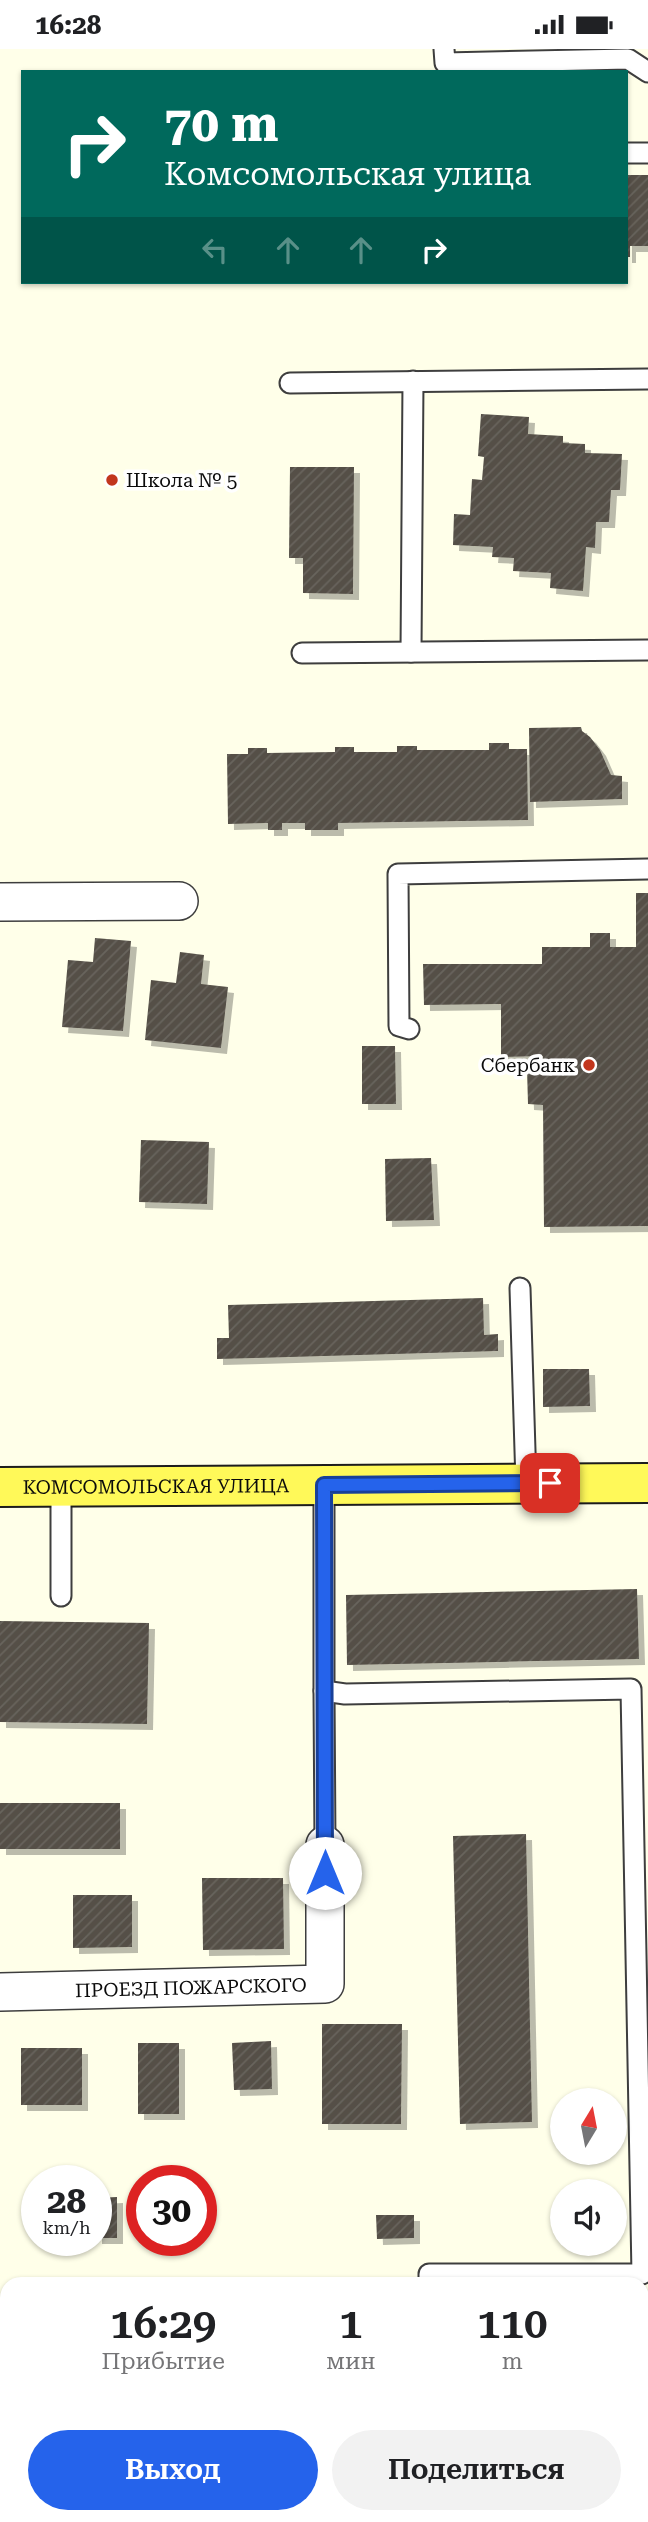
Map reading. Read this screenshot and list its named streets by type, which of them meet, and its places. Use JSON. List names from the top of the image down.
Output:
{
  "streets": {
    "main road": ["КОМСОМОЛЬСКАЯ УЛИЦА"],
    "street": ["ПРОЕЗД ПОЖАРСКОГО"]
  },
  "places": ["Школа № 5", "Сбербанк"],
  "north": "top",
  "page": {
    "status": "16:28",
    "turn": ["70 m", "Комсомольская улица"],
    "speed": "28 km/h",
    "limit": "30",
    "eta": [
      "16:29",
      "Прибытие",
      "1",
      "мин",
      "110",
      "m"
    ],
    "buttons": ["Выход", "Поделиться"]
  }
}
